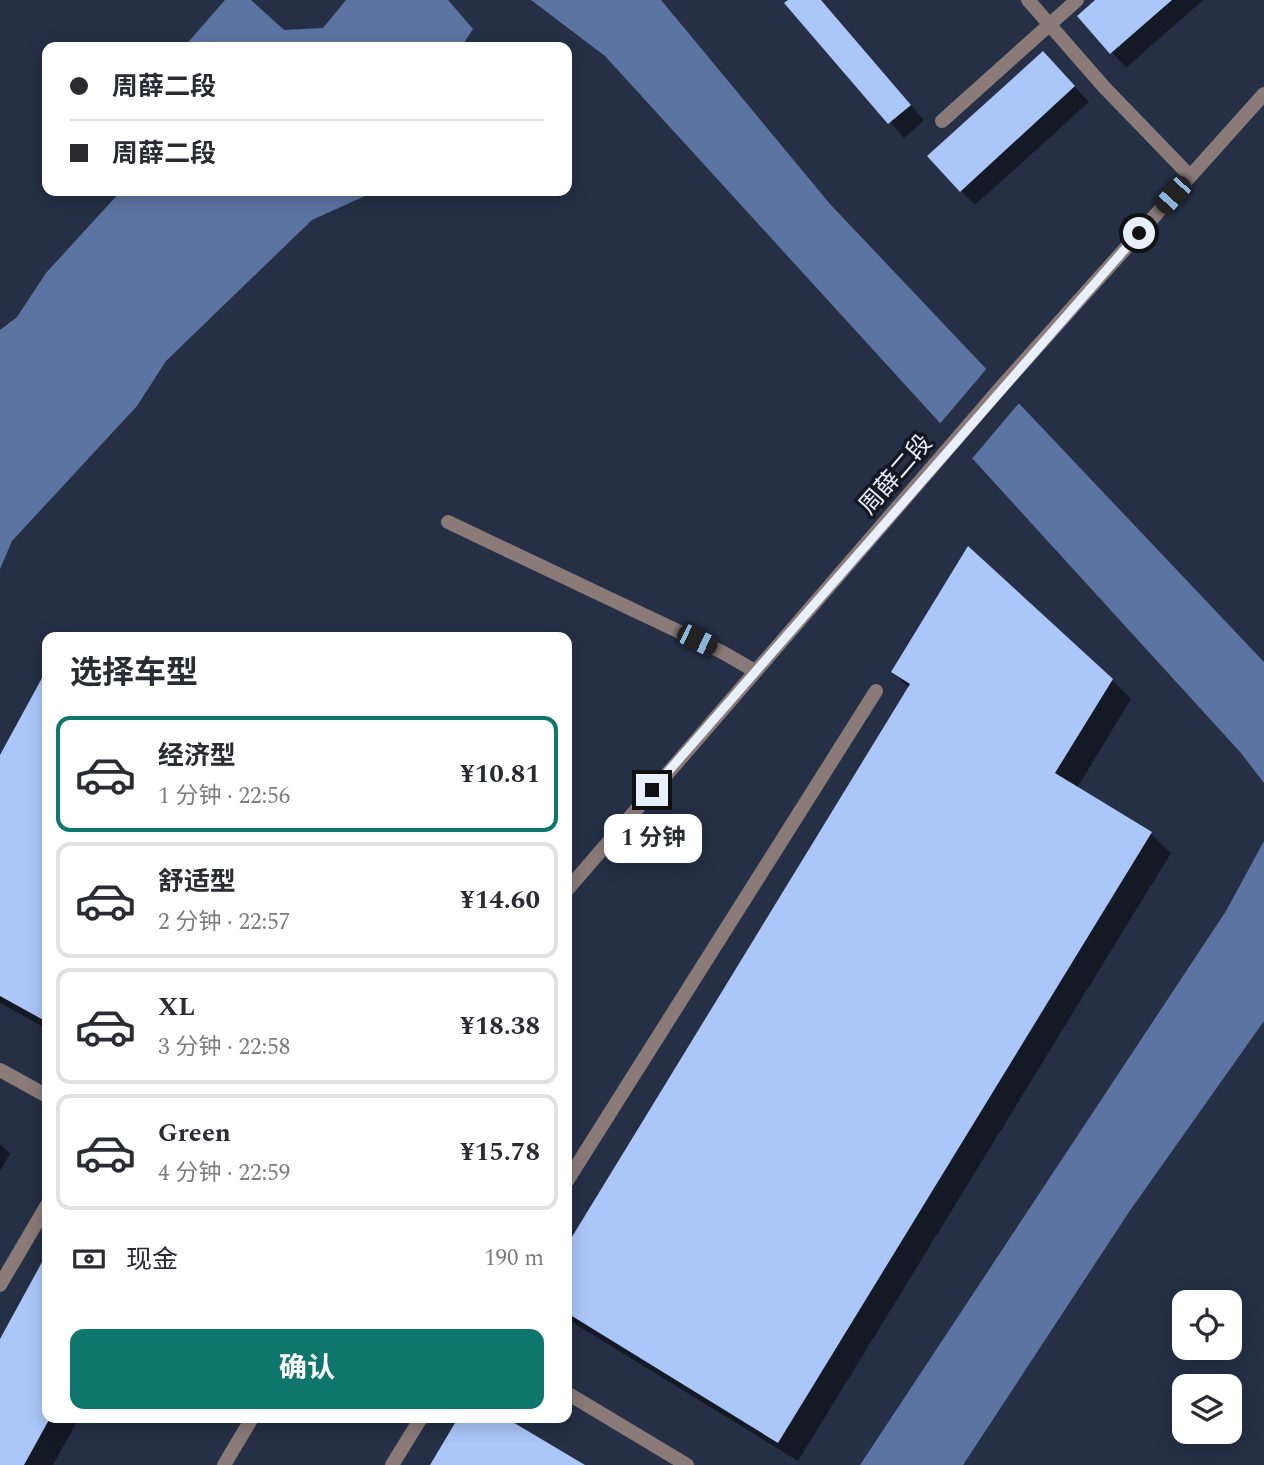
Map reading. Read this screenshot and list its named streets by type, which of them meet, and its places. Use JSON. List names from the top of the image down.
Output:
{
  "streets": {
    "street": ["周薛二段"]
  },
  "page": {
    "banner": ["周薛二段", "周薛二段"],
    "heading": "选择车型",
    "list": [
      {
        "name": "经济型",
        "note": "1 分钟 · 22:56",
        "value": "¥10.81"
      },
      {
        "name": "舒适型",
        "note": "2 分钟 · 22:57",
        "value": "¥14.60"
      },
      {
        "name": "XL",
        "note": "3 分钟 · 22:58",
        "value": "¥18.38"
      },
      {
        "name": "Green",
        "note": "4 分钟 · 22:59",
        "value": "¥15.78"
      }
    ],
    "bubble": "1 分钟",
    "pay": ["现金", "190 m"],
    "buttons": "确认"
  }
}
